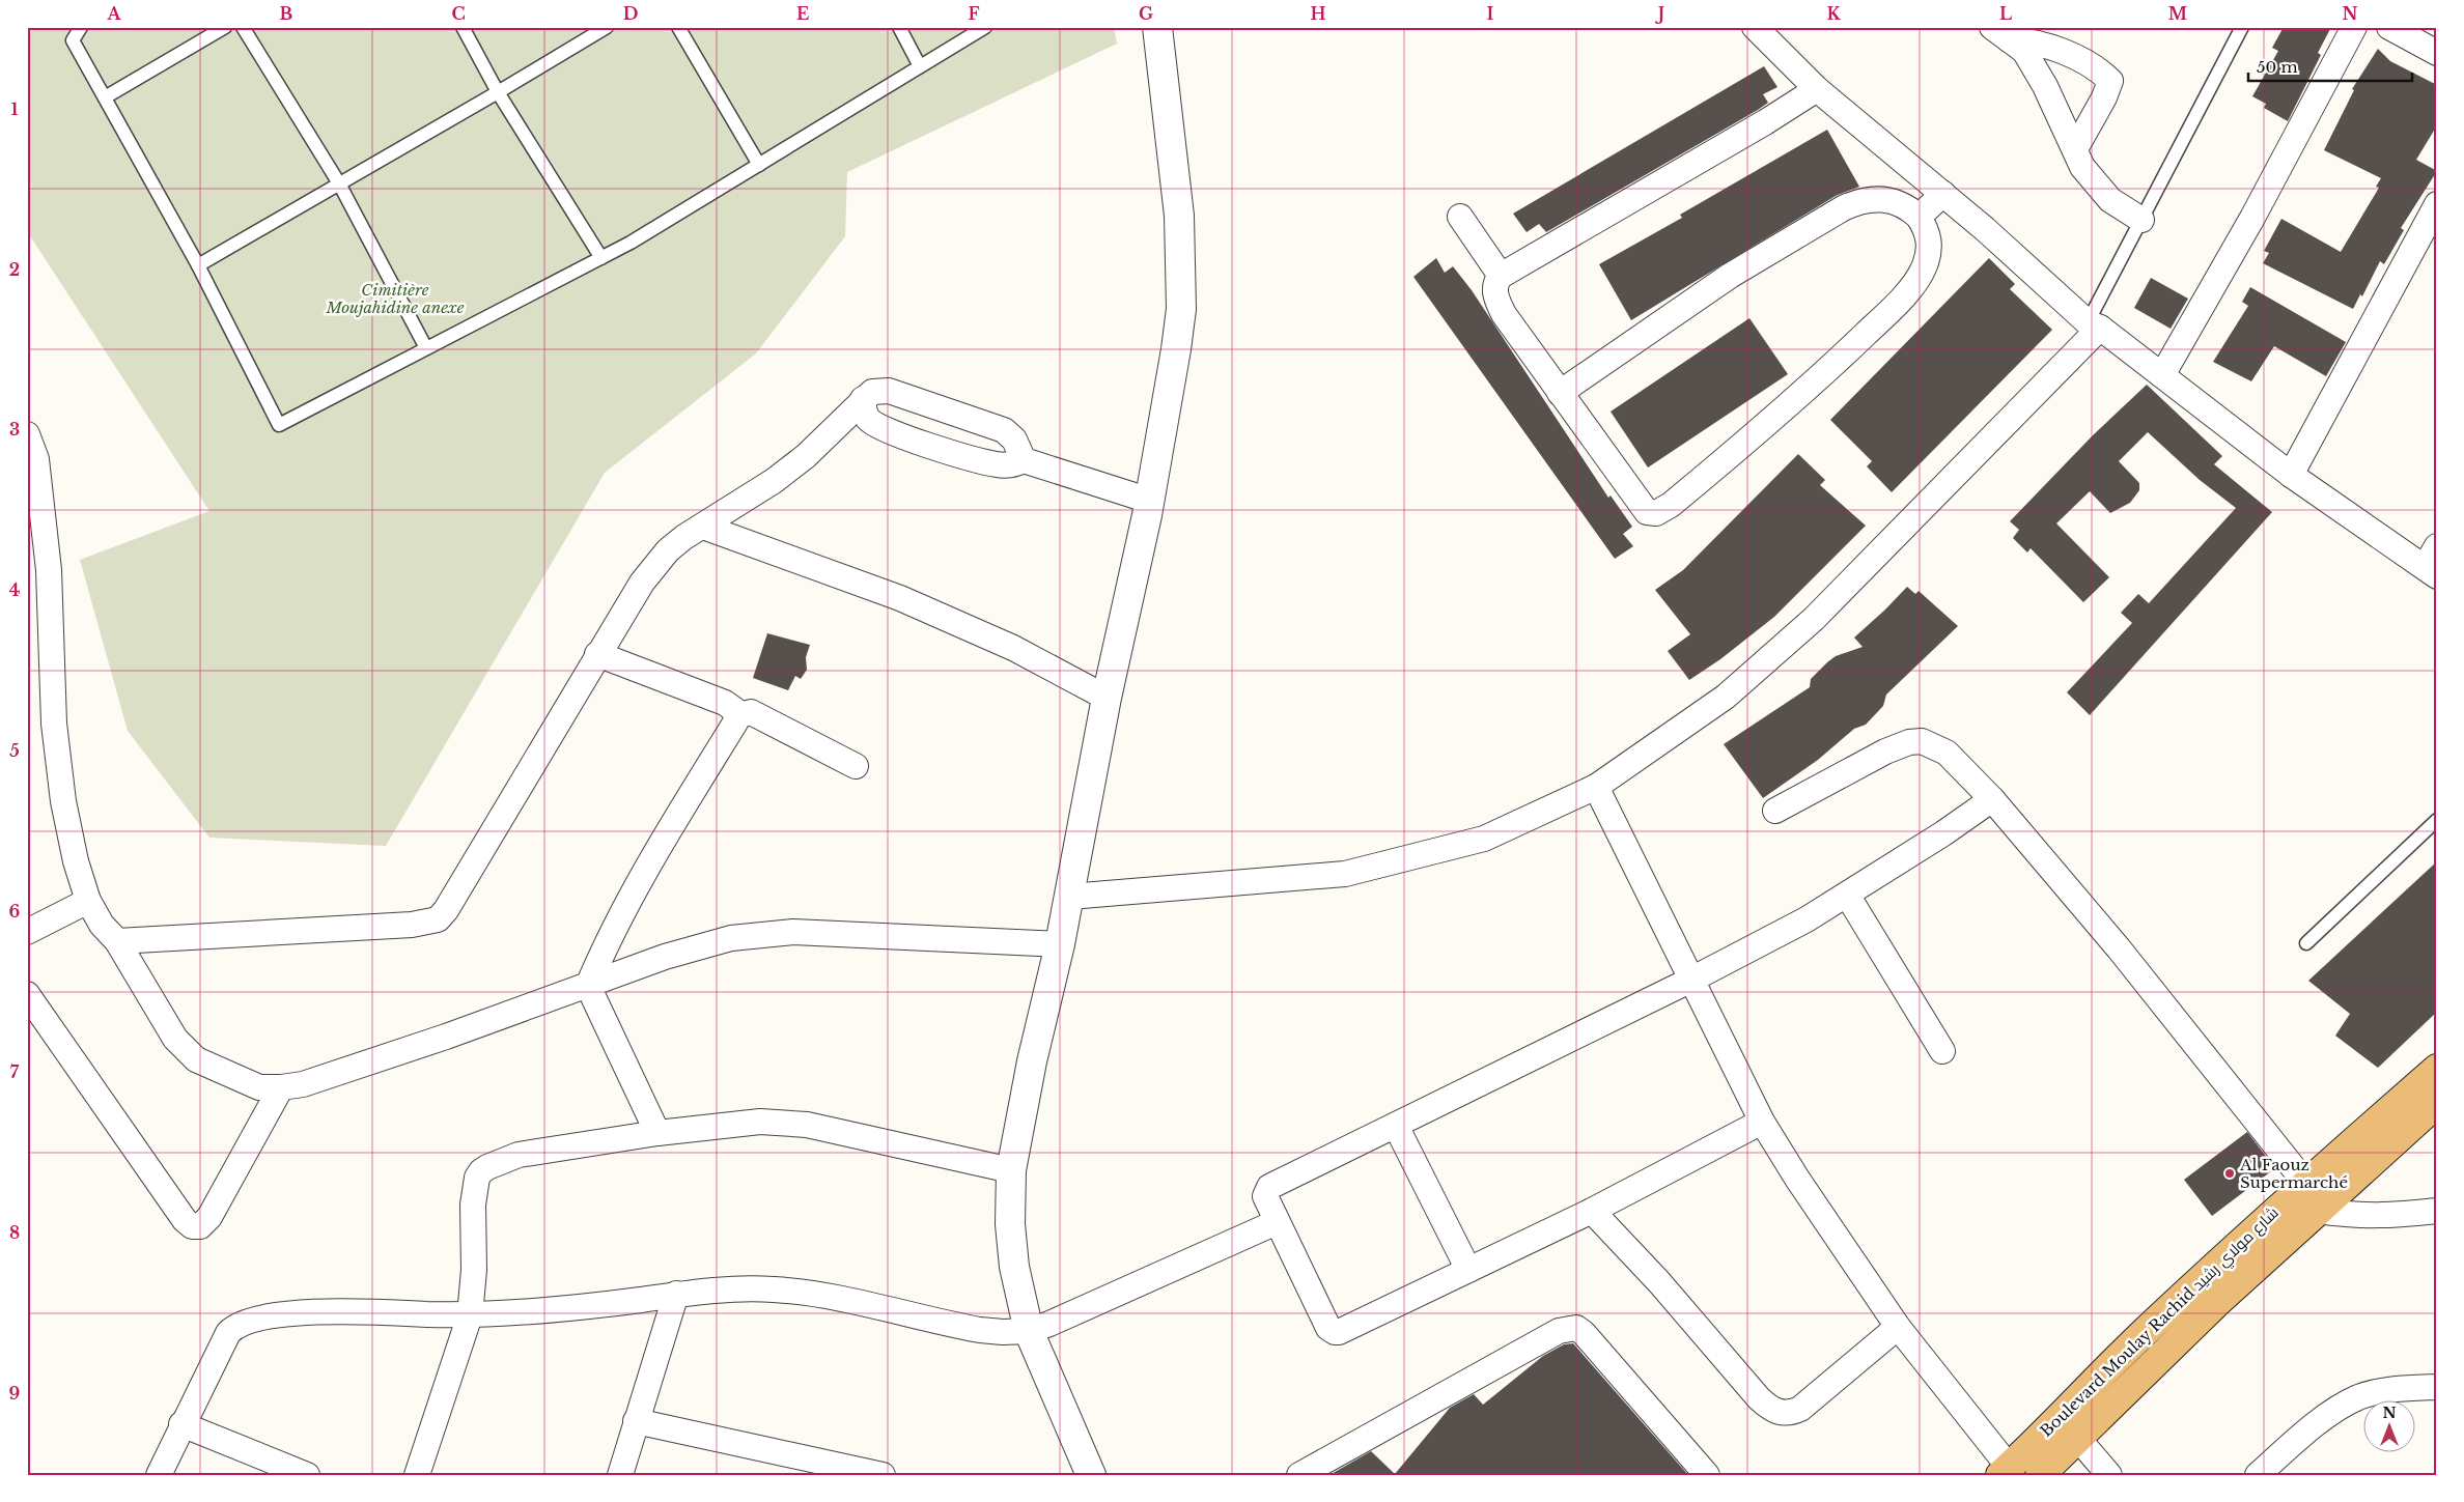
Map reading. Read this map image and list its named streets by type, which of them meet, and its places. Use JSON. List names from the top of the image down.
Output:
{
  "streets": {
    "main road": ["Boulevard Moulay Rachid شارع مولاي رشيد"]
  },
  "parks": ["Cimitière Moujahidine anexe"],
  "places": ["Al Faouz Supermarché"],
  "scale_bar": "50 m",
  "north": "top",
  "grid": {
    "columns": [
      "A",
      "B",
      "C",
      "D",
      "E",
      "F",
      "G",
      "H",
      "I",
      "J",
      "K",
      "L",
      "M",
      "N"
    ],
    "rows": [
      "1",
      "2",
      "3",
      "4",
      "5",
      "6",
      "7",
      "8",
      "9"
    ]
  }
}
